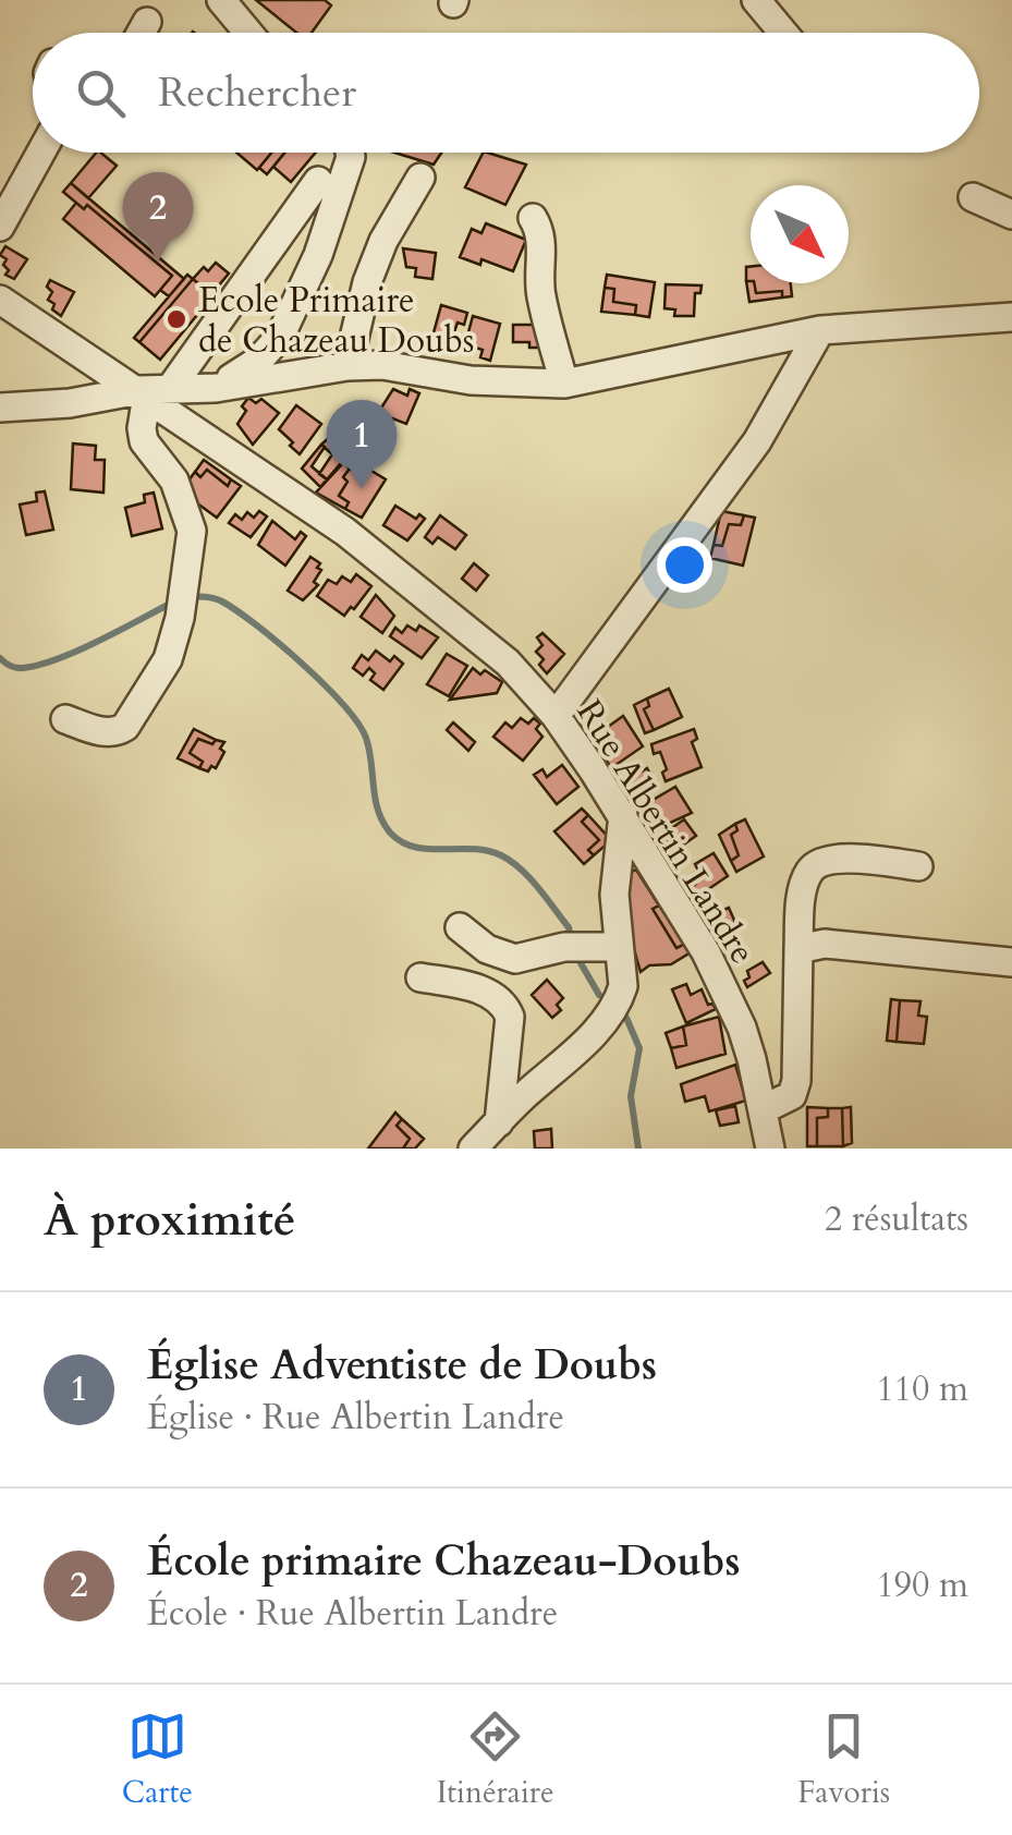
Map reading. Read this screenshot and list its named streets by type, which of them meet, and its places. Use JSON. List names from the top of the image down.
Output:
{
  "streets": {
    "street": ["Rue Albertin Landre"]
  },
  "places": ["Ecole Primaire de Chazeau Doubs"],
  "north": "bottom right",
  "page": {
    "search": "Rechercher",
    "pins": ["2", "1"],
    "heading": ["À proximité", "2 résultats"],
    "list": [
      {
        "mark": "1",
        "name": "Église Adventiste de Doubs",
        "note": "Église · Rue Albertin Landre",
        "value": "110 m"
      },
      {
        "mark": "2",
        "name": "École primaire Chazeau-Doubs",
        "note": "École · Rue Albertin Landre",
        "value": "190 m"
      }
    ],
    "nav": ["Carte", "Itinéraire", "Favoris"]
  }
}
